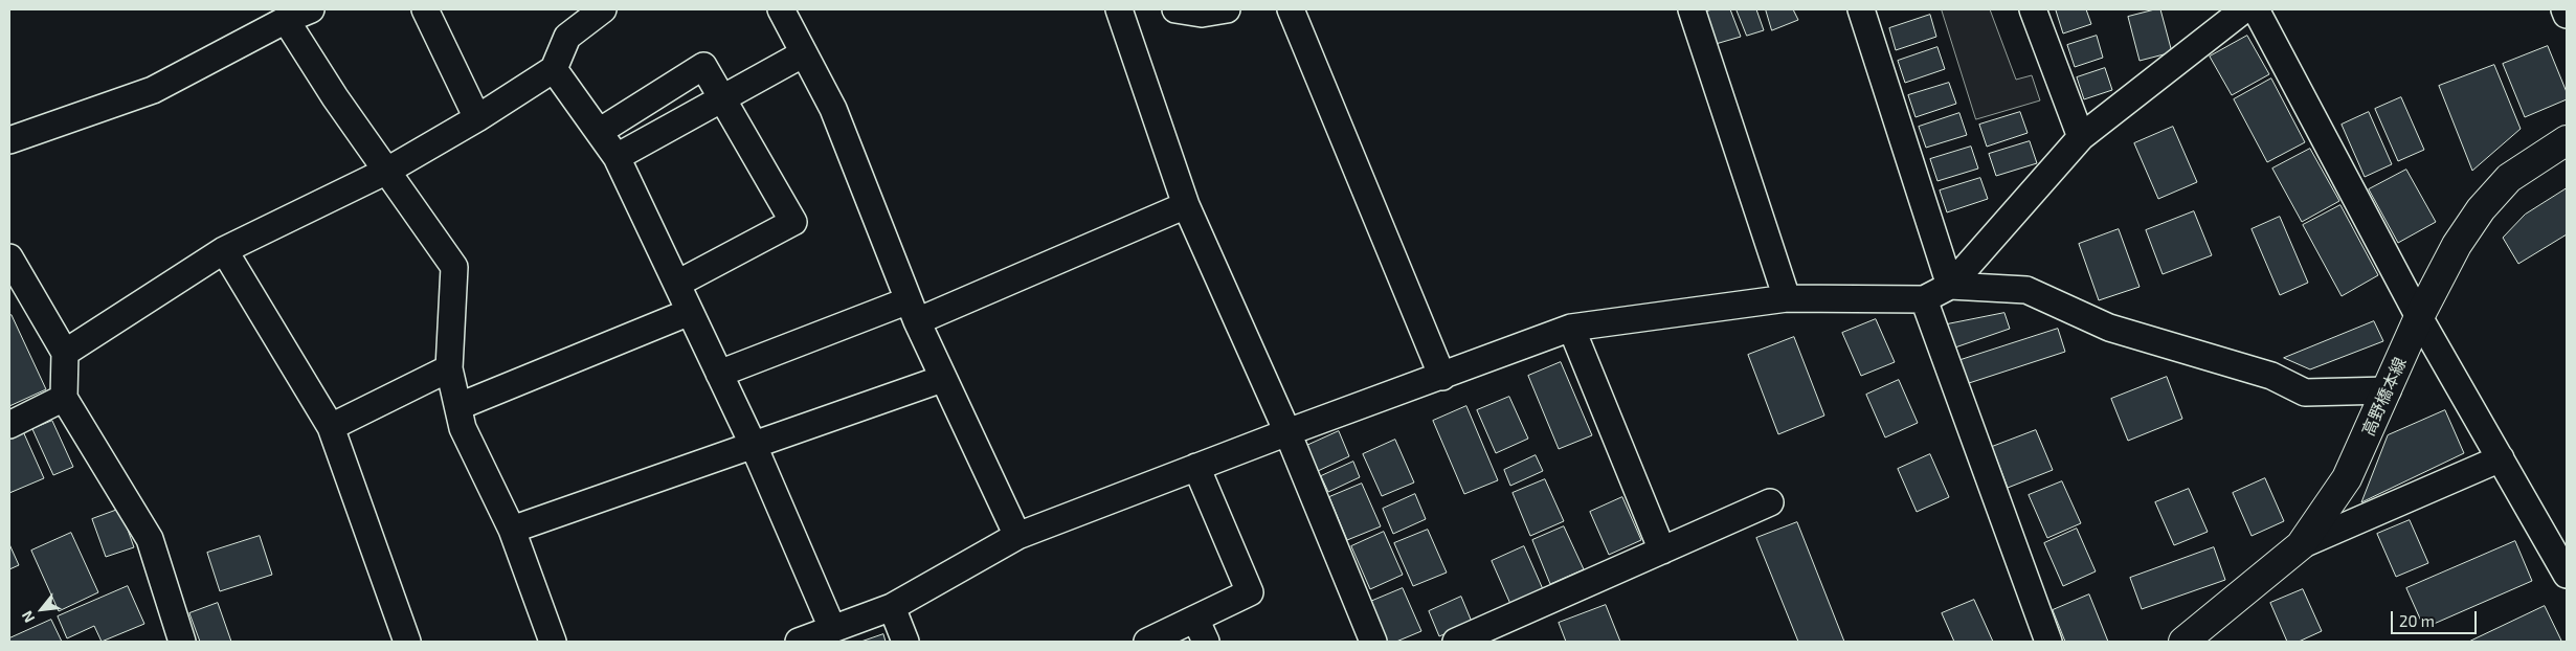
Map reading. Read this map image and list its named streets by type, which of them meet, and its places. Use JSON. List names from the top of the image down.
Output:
{
  "streets": {
    "main road": ["高野橋本線"]
  },
  "scale_bar": "20 m",
  "north": "bottom left"
}
